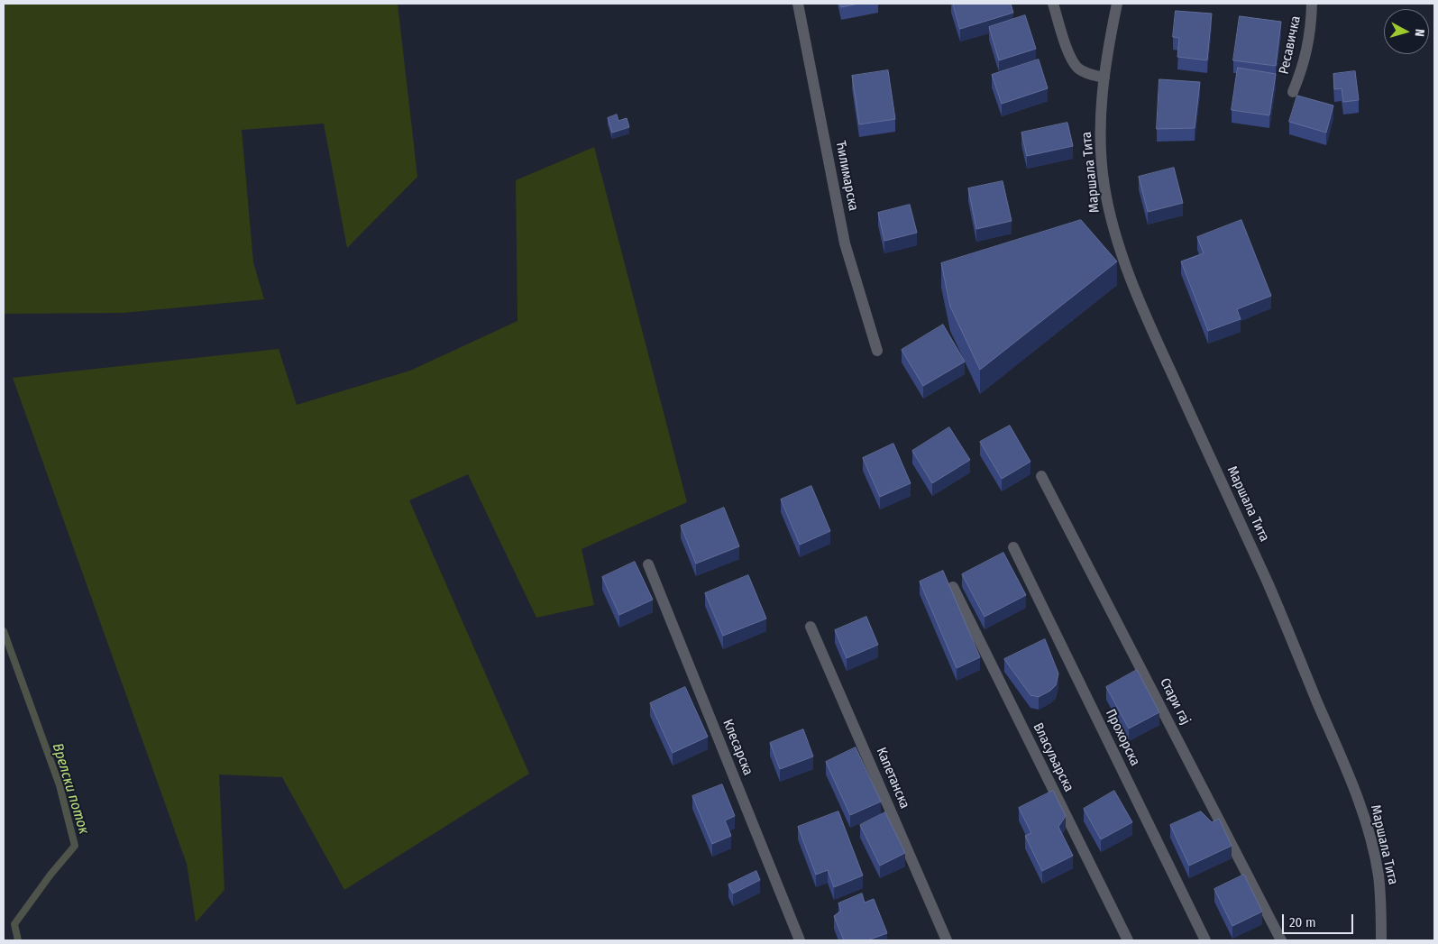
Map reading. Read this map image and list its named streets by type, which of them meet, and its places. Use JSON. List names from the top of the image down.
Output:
{
  "streets": {
    "street": [
      "Ресавичка",
      "Маршала Тита",
      "Ћилимарска",
      "Стари гај",
      "Прохорска",
      "Клесарска",
      "Власуљарска",
      "Капетанска"
    ]
  },
  "water": ["Врелски поток"],
  "scale_bar": "20 m",
  "north": "right"
}
